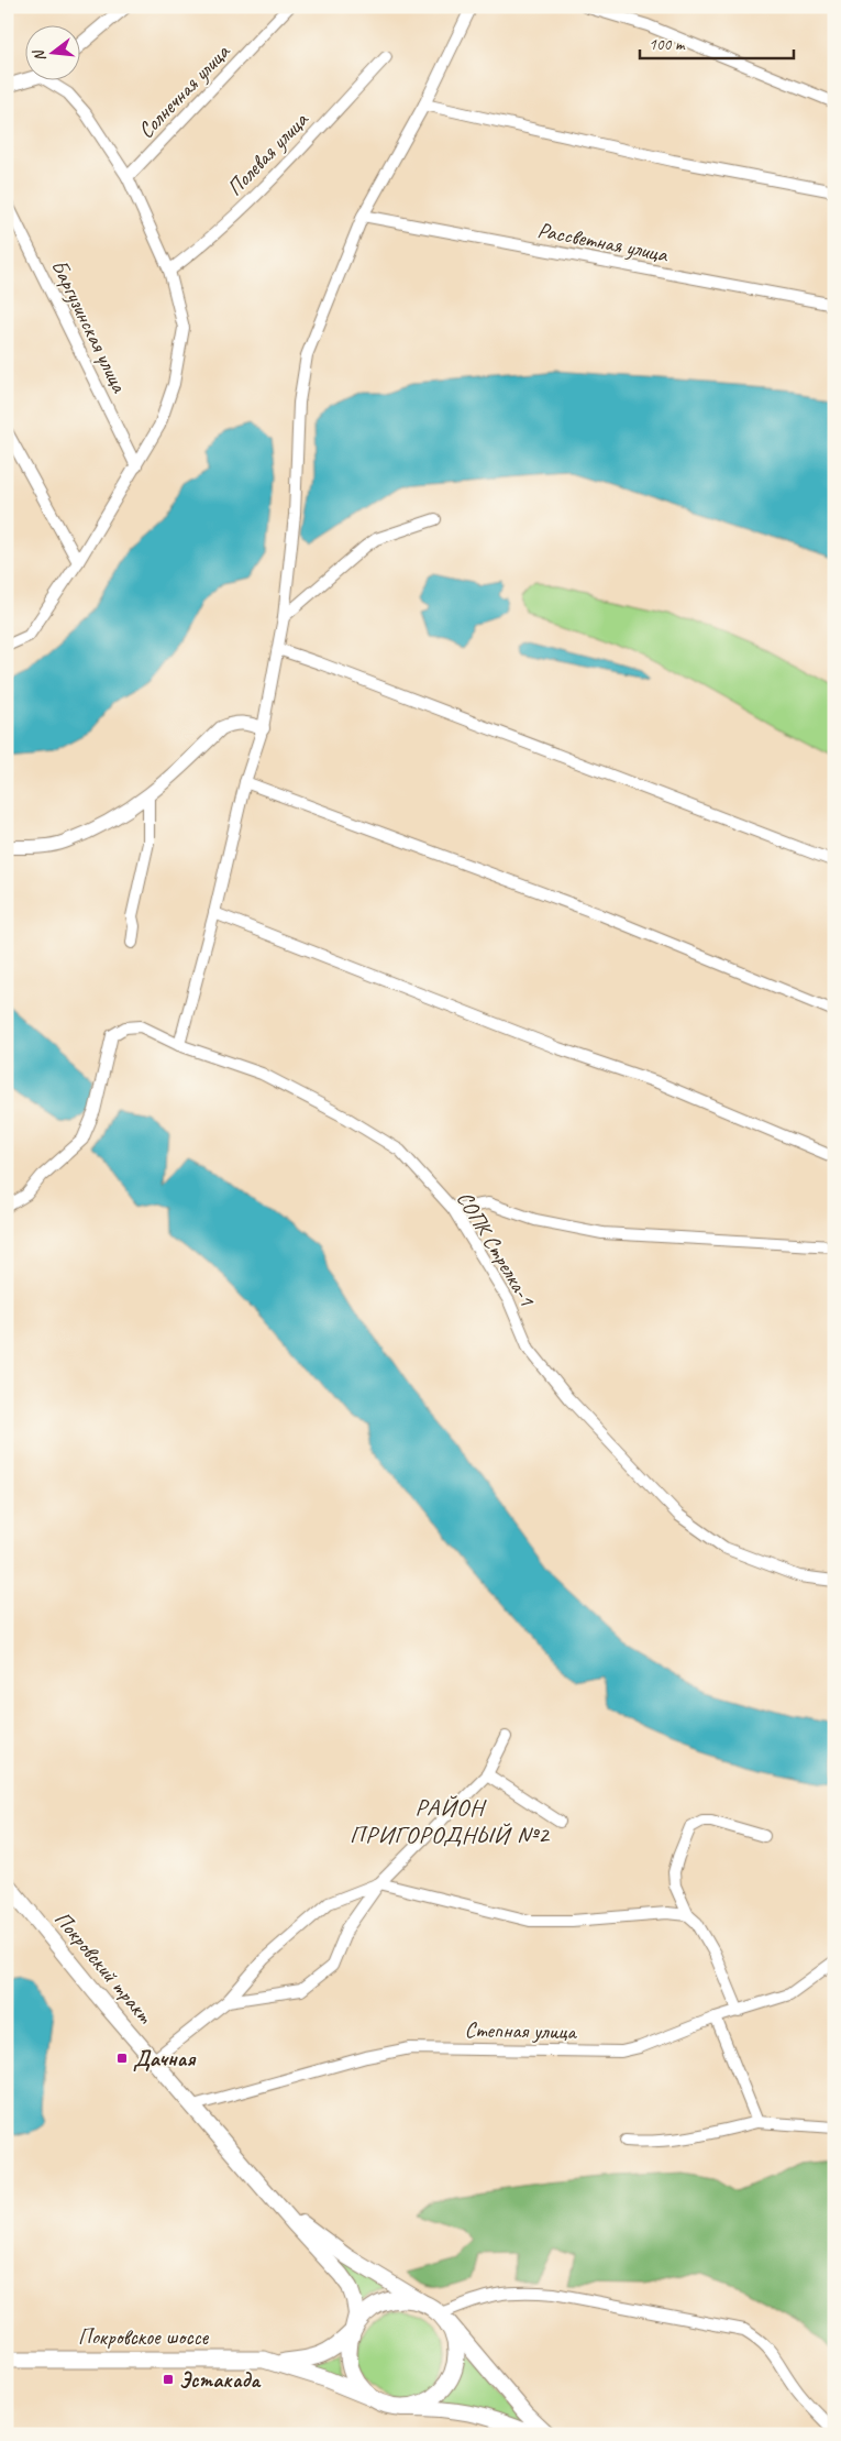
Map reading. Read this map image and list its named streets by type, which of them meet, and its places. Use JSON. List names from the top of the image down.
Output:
{
  "streets": {
    "main road": ["Покровский тракт", "Покровское шоссе"],
    "street": [
      "Солнечная улица",
      "Полевая улица",
      "Рассветная улица",
      "Баргузинская улица",
      "СОПК Стрелка-1",
      "Степная улица"
    ]
  },
  "crossings": [
    ["Покровский тракт", "Степная улица"]
  ],
  "districts": ["РАЙОН ПРИГОРОДНЫЙ №2"],
  "places": {
    "transit": ["Дачная", "Эстакада"]
  },
  "scale_bar": "100 m",
  "north": "left"
}
